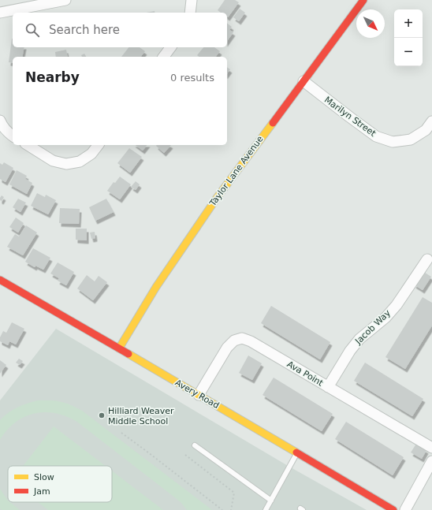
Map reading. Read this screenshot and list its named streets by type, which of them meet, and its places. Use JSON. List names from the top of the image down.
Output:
{
  "streets": {
    "main road": ["Taylor Lane Avenue", "Avery Road"],
    "street": ["Marilyn Street", "Jacob Way", "Ava Point"]
  },
  "crossings": [
    ["Marilyn Street", "Taylor Lane Avenue"],
    ["Taylor Lane Avenue", "Avery Road"],
    ["Jacob Way", "Ava Point"],
    ["Ava Point", "Avery Road"]
  ],
  "places": ["Hilliard Weaver Middle School"],
  "legend": ["Slow", "Jam"],
  "north": "bottom right",
  "page": {
    "map_buttons": ["+", "−"],
    "search": "Search here",
    "heading": ["Nearby", "0 results"]
  }
}
